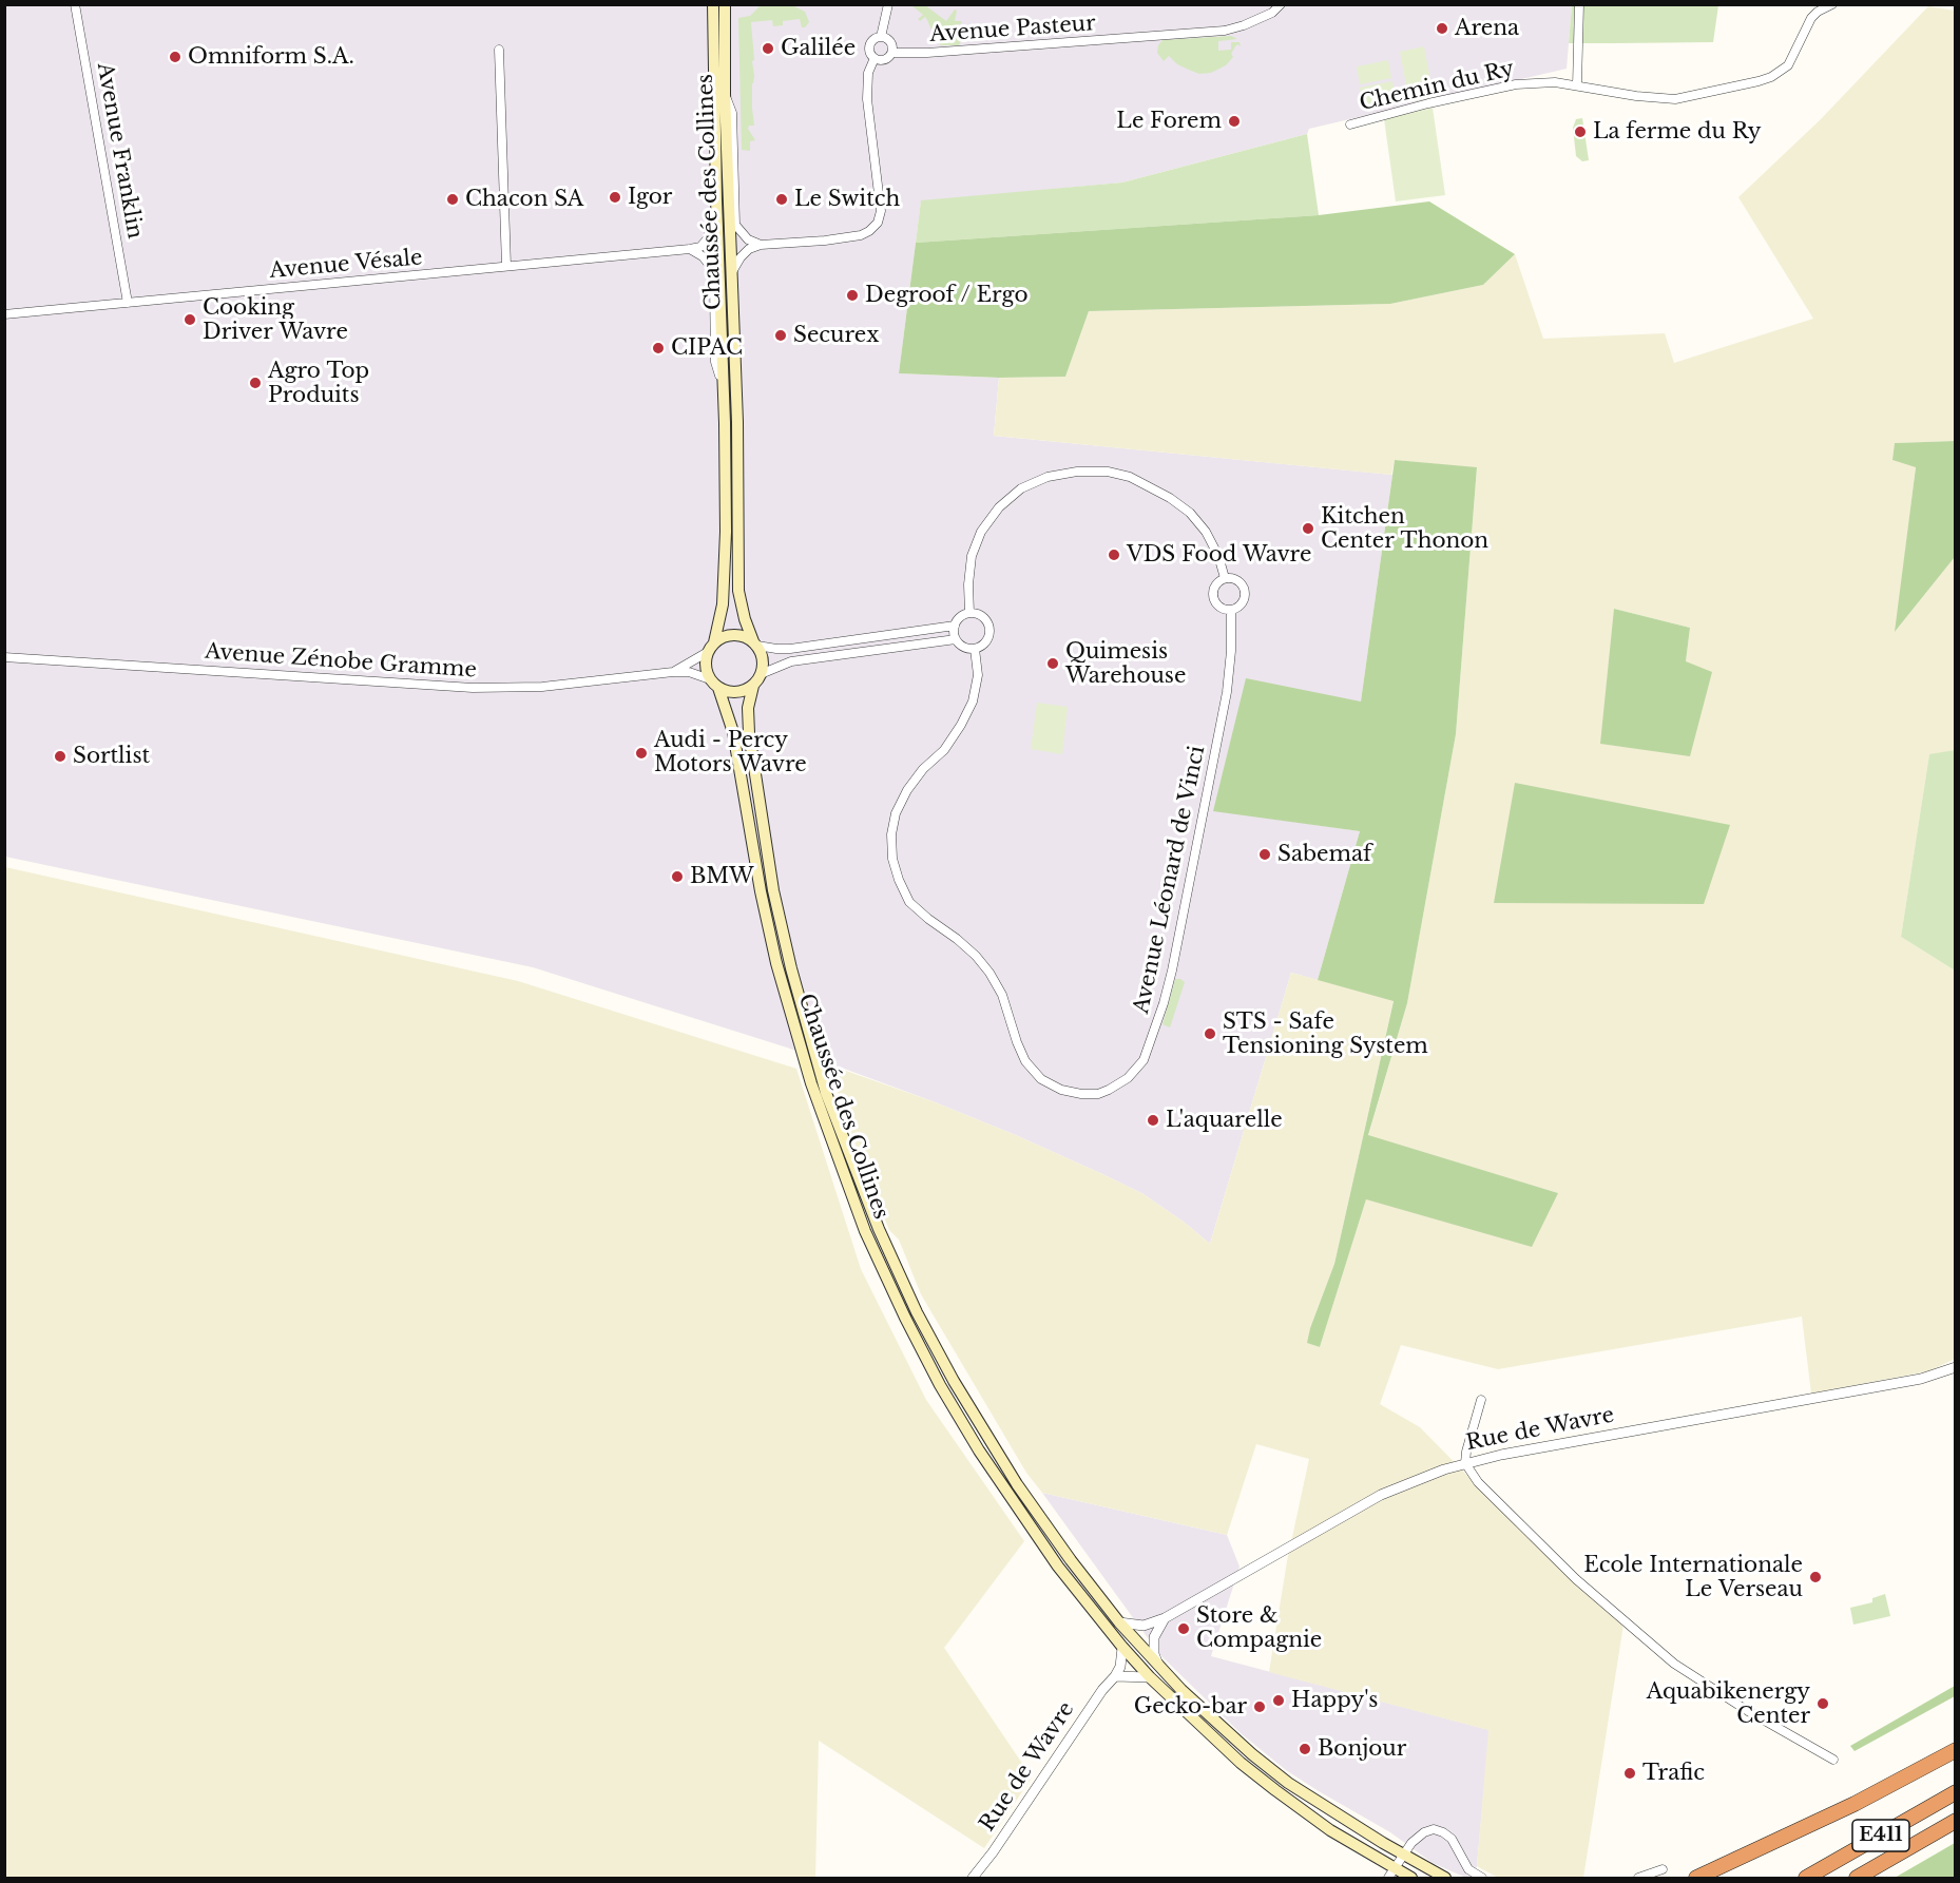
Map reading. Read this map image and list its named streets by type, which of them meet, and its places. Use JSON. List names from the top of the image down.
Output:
{
  "streets": {
    "highway": ["E411"],
    "main road": ["Chaussée des Collines"],
    "street": [
      "Avenue Pasteur",
      "Chemin du Ry",
      "Avenue Franklin",
      "Avenue Vésale",
      "Avenue Zénobe Gramme",
      "Avenue Léonard de Vinci",
      "Rue de Wavre"
    ]
  },
  "crossings": [
    ["Avenue Franklin", "Avenue Vésale"],
    ["Chaussée des Collines", "Avenue Zénobe Gramme"],
    ["Chaussée des Collines", "Rue de Wavre"]
  ],
  "places": [
    "Arena",
    "Galilée",
    "Omniform S.A.",
    "Le Forem",
    "La ferme du Ry",
    "Igor",
    "Chacon SA",
    "Le Switch",
    "Degroof / Ergo",
    "Cooking Driver Wavre",
    "Securex",
    "CIPAC",
    "Agro Top Produits",
    "Kitchen Center Thonon",
    "VDS Food Wavre",
    "Quimesis Warehouse",
    "Audi - Percy Motors Wavre",
    "Sortlist",
    "Sabemaf",
    "BMW",
    "STS - Safe Tensioning System",
    "L'aquarelle",
    "Ecole Internationale Le Verseau",
    "Store & Compagnie",
    "Happy's",
    "Aquabikenergy Center",
    "Gecko-bar",
    "Bonjour",
    "Trafic"
  ]
}
